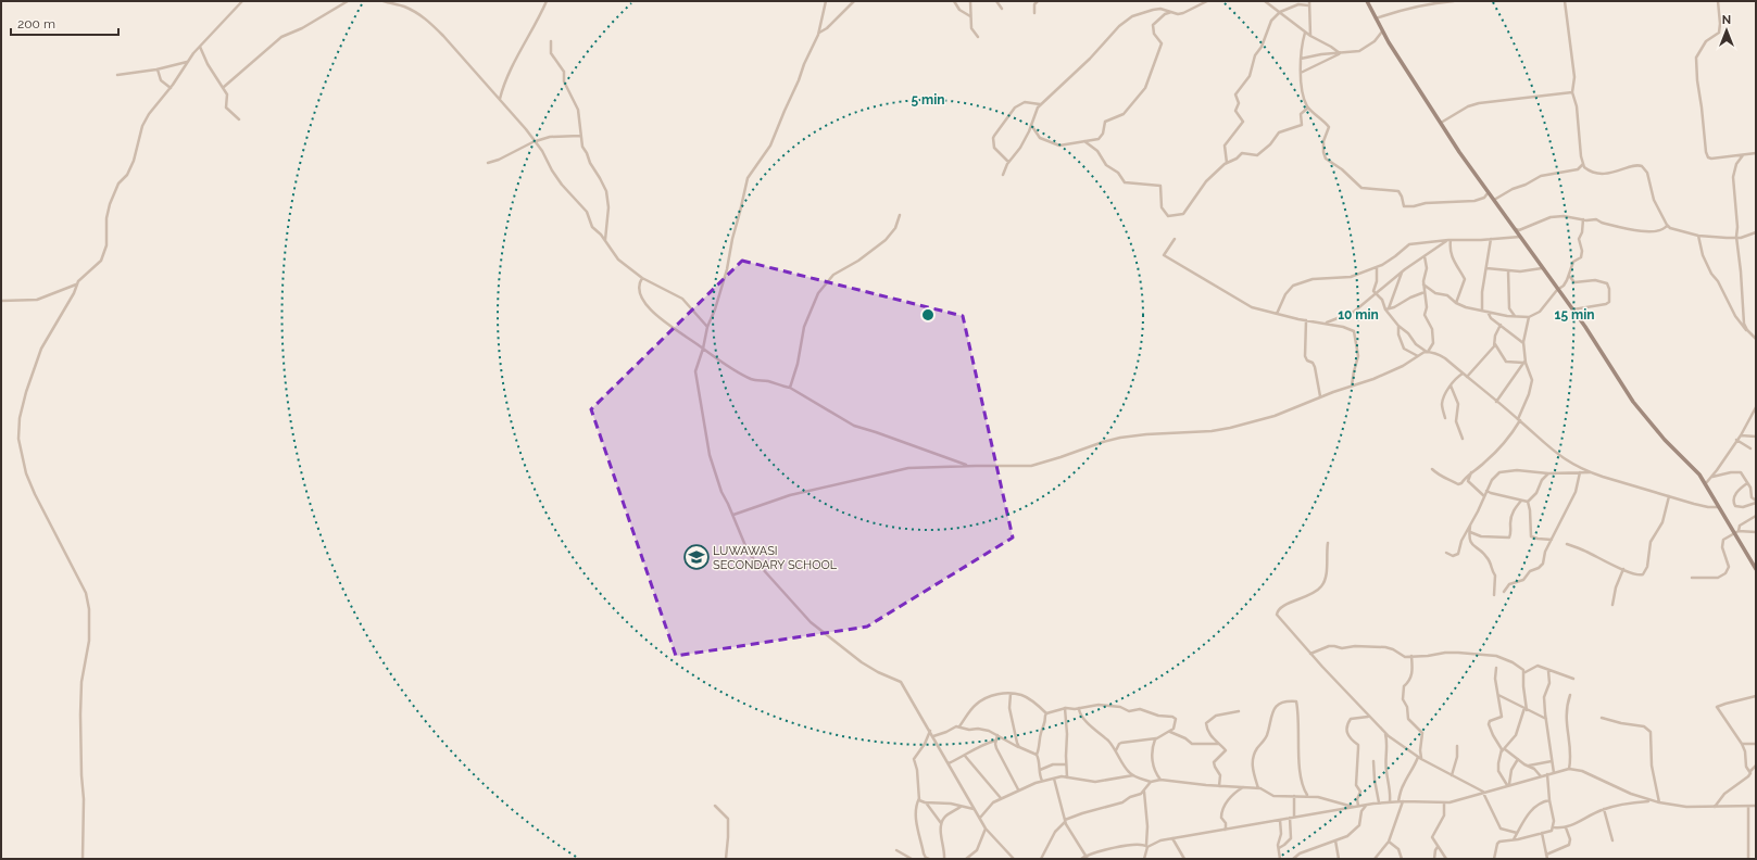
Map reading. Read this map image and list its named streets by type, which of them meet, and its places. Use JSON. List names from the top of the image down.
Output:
{
  "places": {
    "school or university": ["LUWAWASI SECONDARY SCHOOL"]
  },
  "scale_bar": "200 m",
  "north": "top",
  "rings": ["5 min", "10 min", "15 min"]
}
